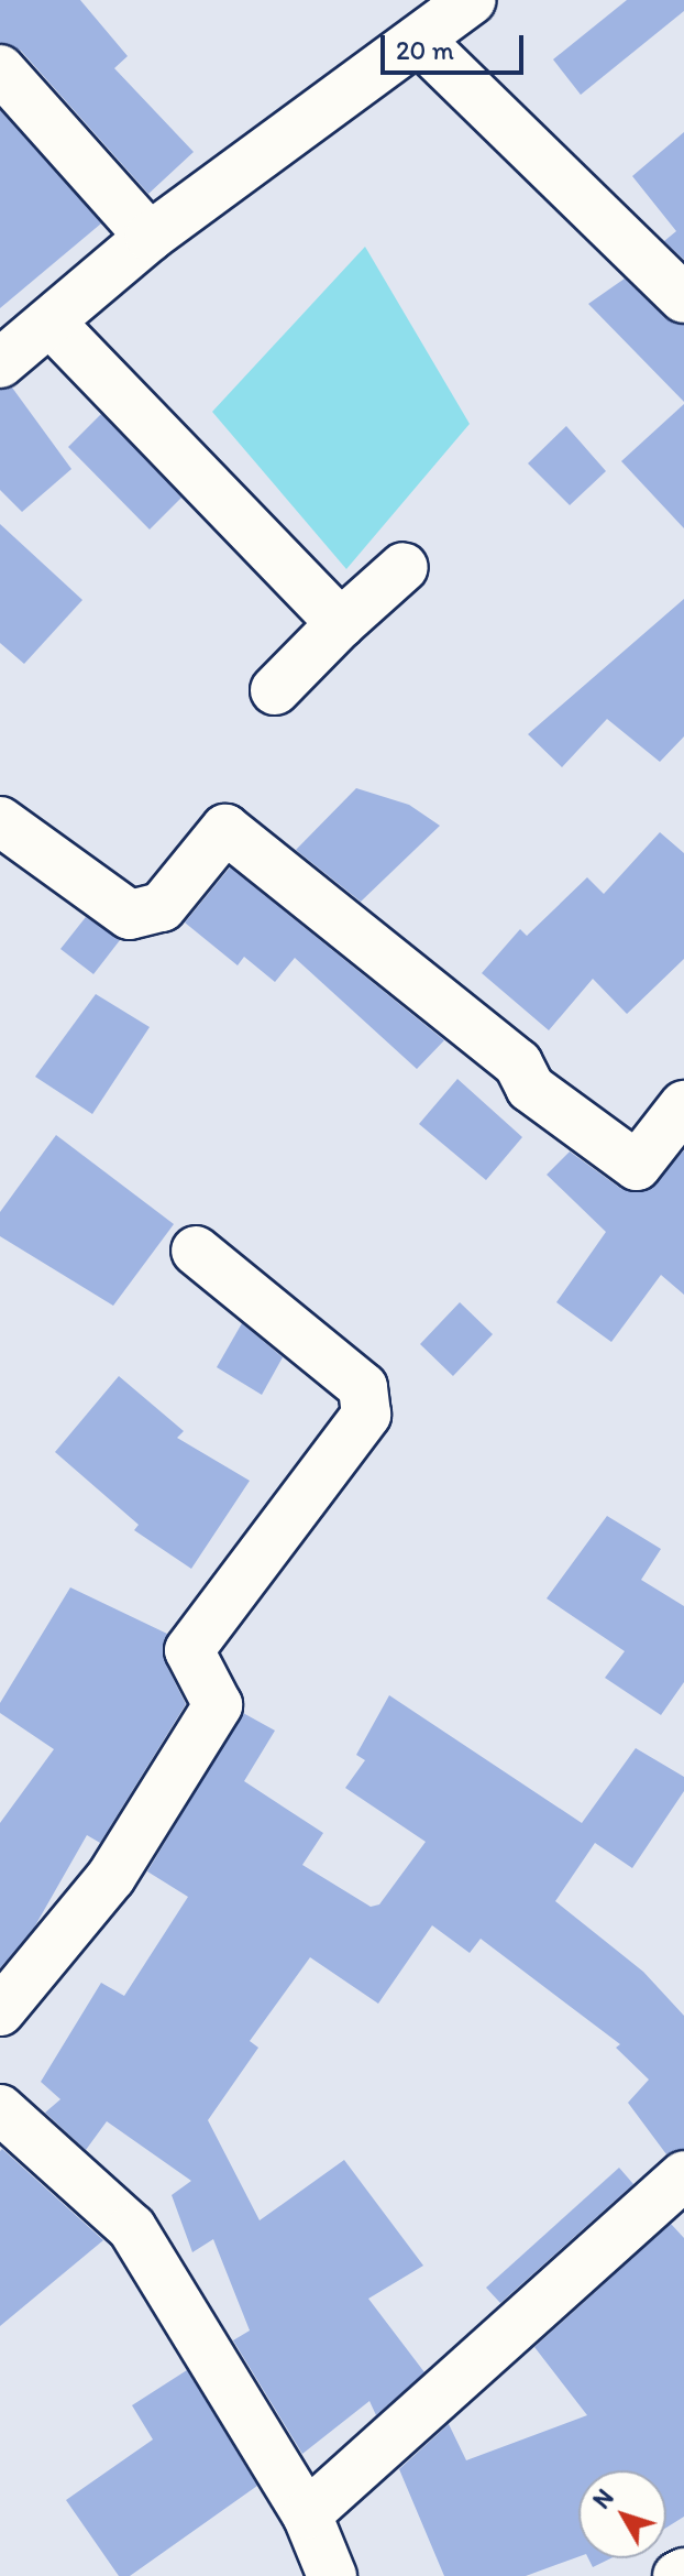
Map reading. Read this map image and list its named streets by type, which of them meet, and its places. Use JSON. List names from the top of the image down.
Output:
{
  "scale_bar": "20 m",
  "north": "top left"
}
